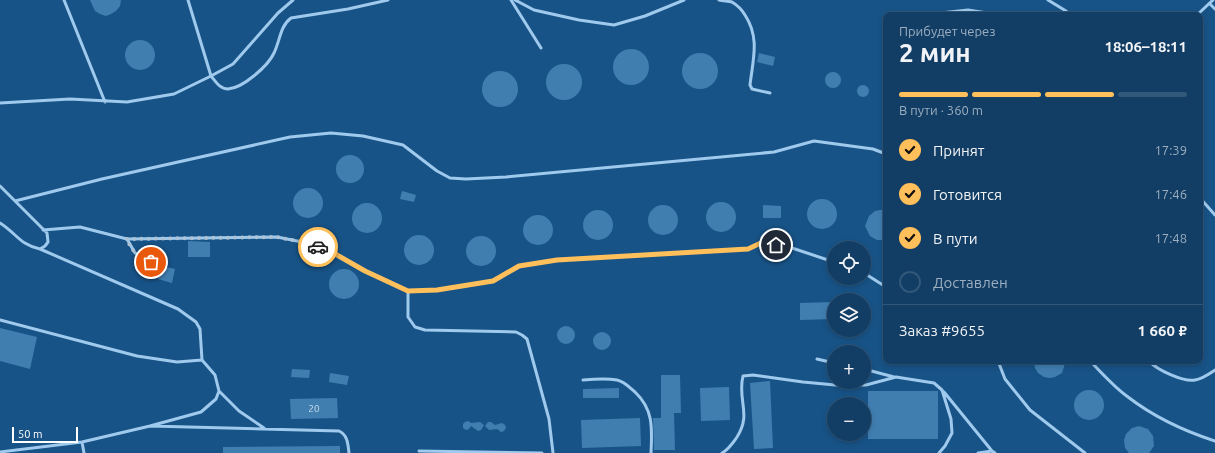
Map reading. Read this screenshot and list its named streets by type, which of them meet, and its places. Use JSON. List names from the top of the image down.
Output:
{
  "house_numbers": ["20"],
  "scale_bar": "50 m",
  "page": {
    "heading": ["2 мин", "Прибудет через", "18:06–18:11"],
    "panel": ["Заказ #9655", "1 660 ₽"],
    "bar": "В пути · 360 m",
    "list": [
      ["Принят", "17:39"],
      ["Готовится", "17:46"],
      ["В пути", "17:48"],
      "Доставлен"
    ],
    "map_buttons": ["+", "−"],
    "scale": "50 m"
  }
}
